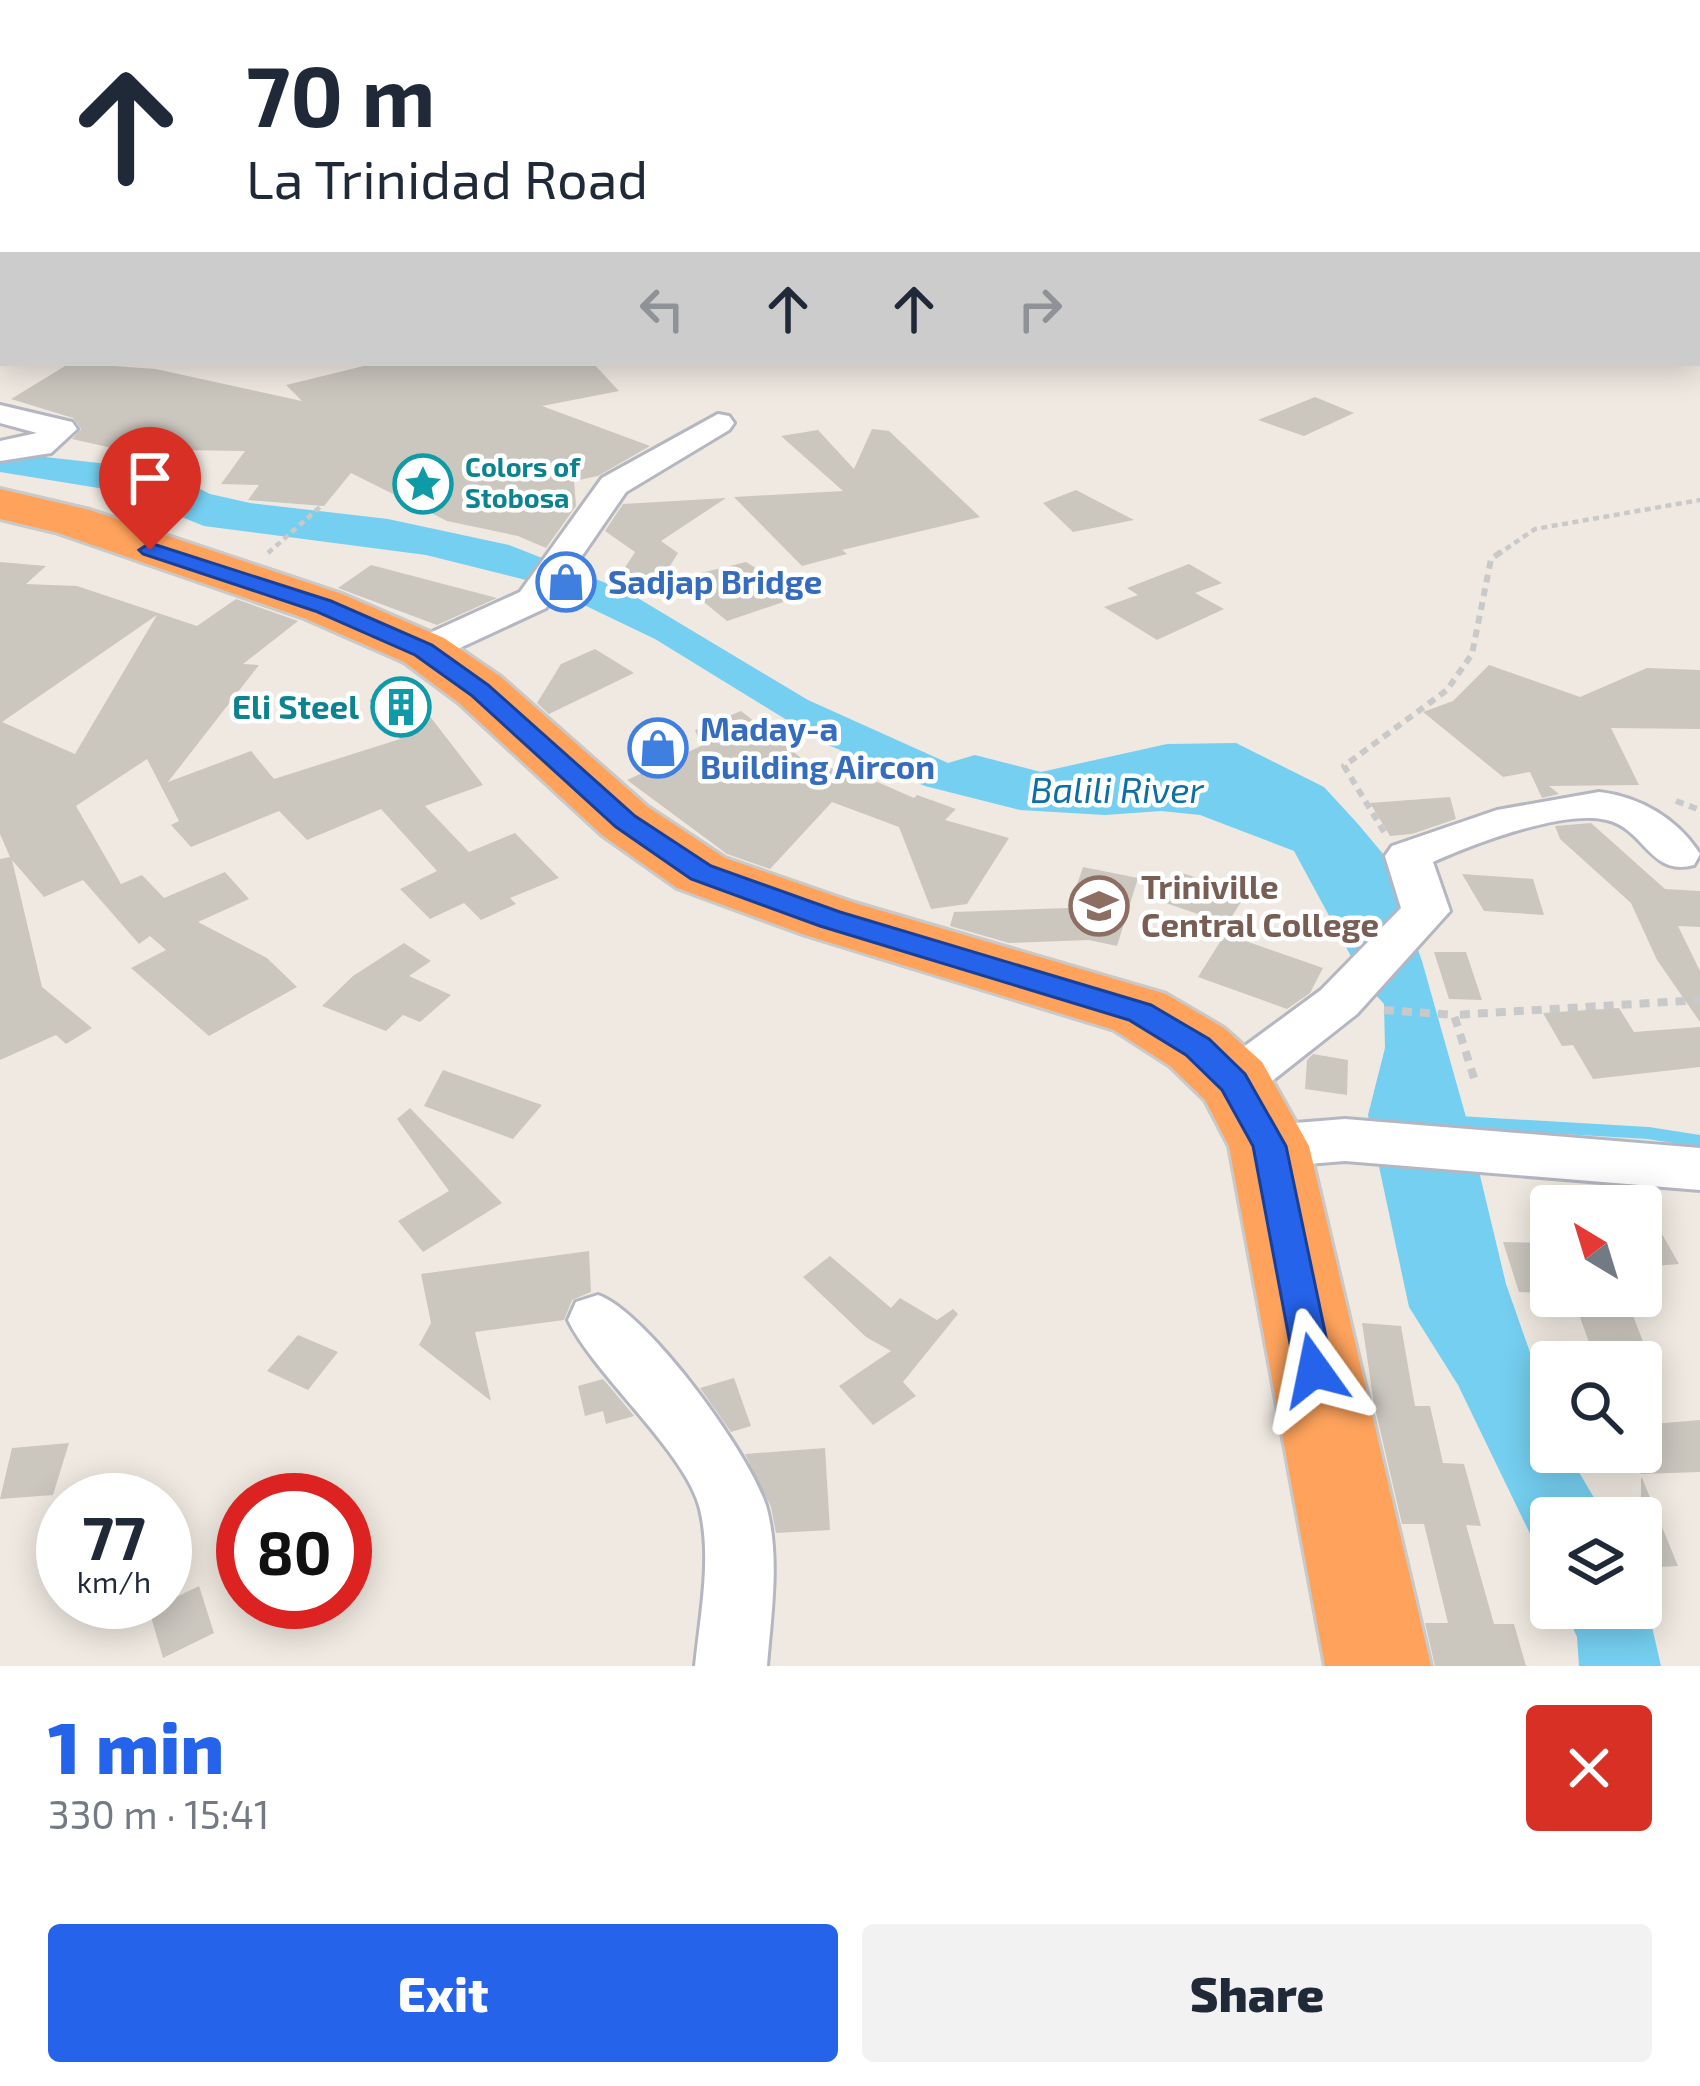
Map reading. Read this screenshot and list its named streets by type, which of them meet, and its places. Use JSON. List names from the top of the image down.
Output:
{
  "water": ["Balili River"],
  "places": {
    "place": ["Colors of Stobosa"],
    "shop": ["Sadjap Bridge", "Maday-a Building Aircon"],
    "building": ["Eli Steel"],
    "school or university": ["Triniville Central College"]
  },
  "north": "top left",
  "page": {
    "turn": ["70 m", "La Trinidad Road"],
    "speed": "77 km/h",
    "limit": "80",
    "heading": ["1 min", "330 m · 15:41"],
    "buttons": ["Exit", "Share"]
  }
}
